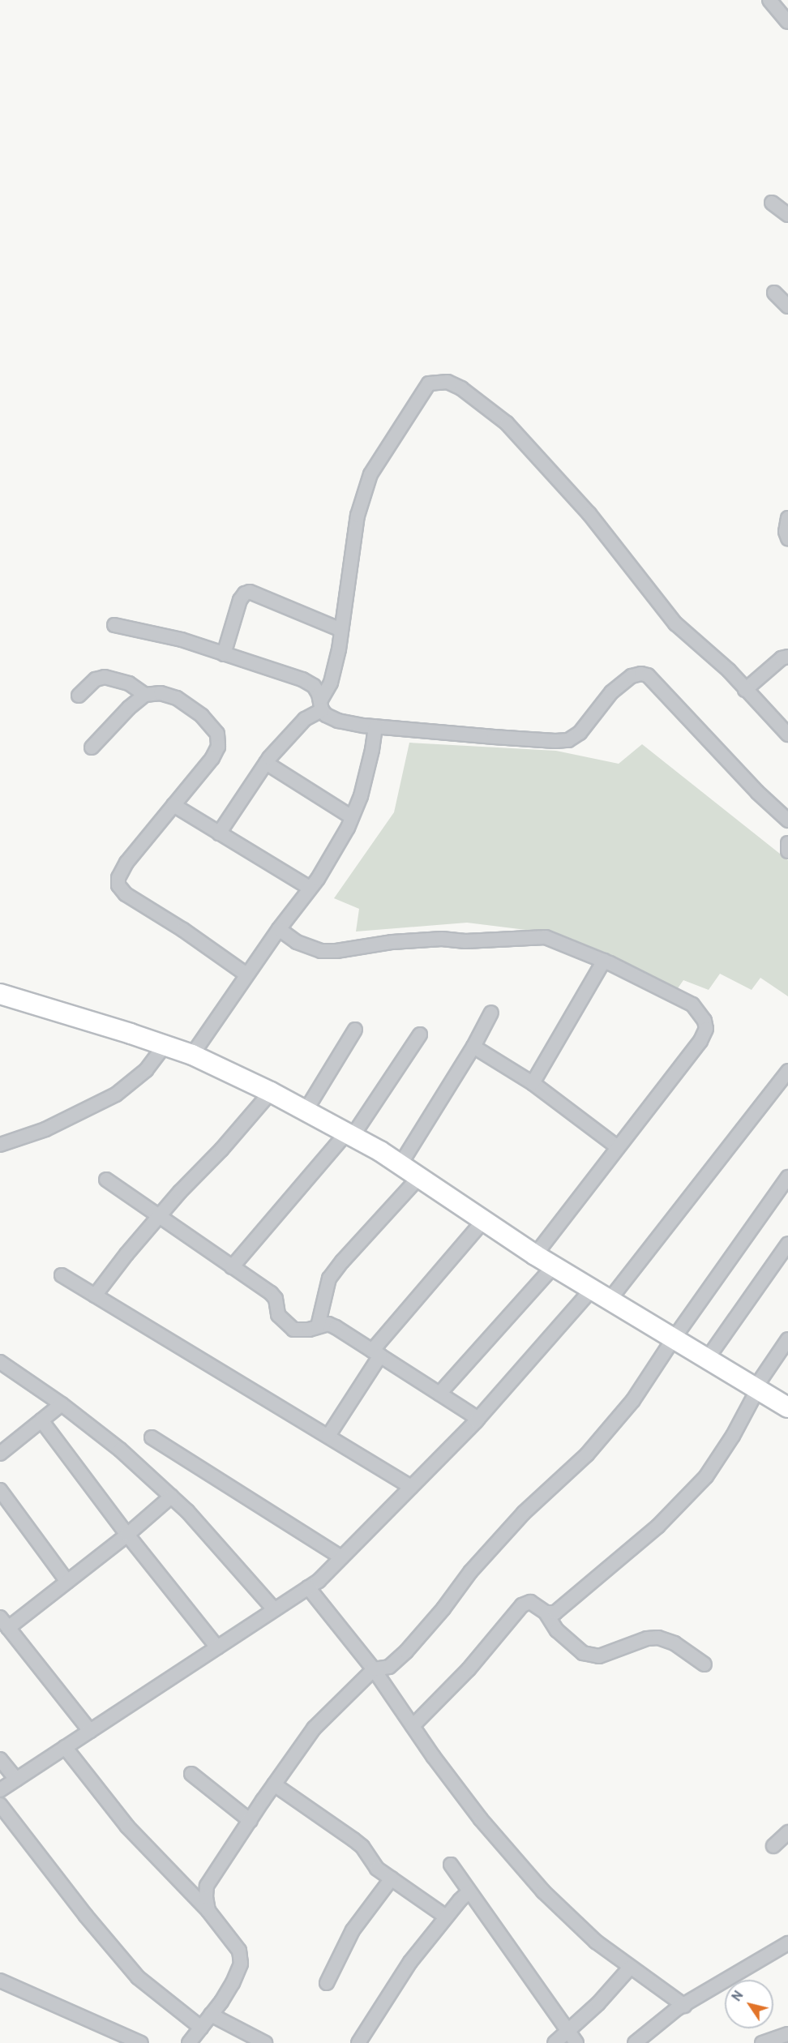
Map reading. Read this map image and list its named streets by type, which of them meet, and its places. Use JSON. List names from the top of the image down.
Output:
{
  "north": "top left"
}
